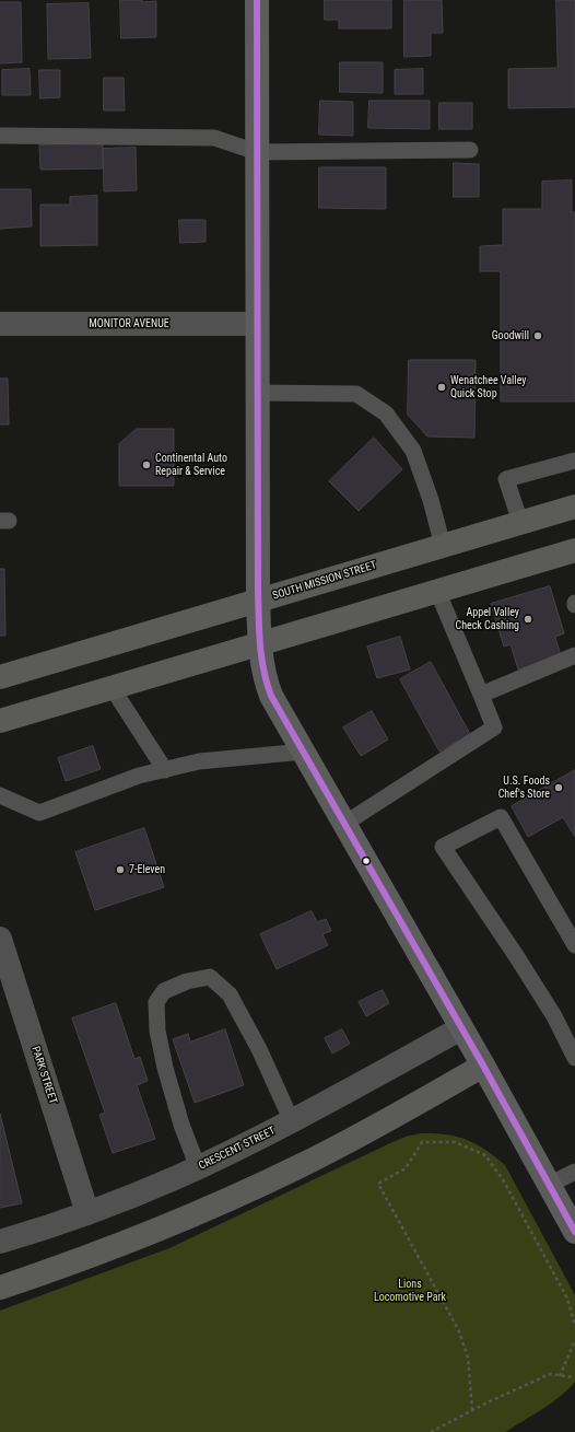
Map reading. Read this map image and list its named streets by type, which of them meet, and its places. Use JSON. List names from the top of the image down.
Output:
{
  "streets": {
    "main road": ["SOUTH MISSION STREET"],
    "street": ["MONITOR AVENUE", "PARK STREET", "CRESCENT STREET"]
  },
  "crossings": [
    ["PARK STREET", "CRESCENT STREET"]
  ],
  "parks": ["Lions Locomotive Park"],
  "places": [
    "Goodwill",
    "Wenatchee Valley Quick Stop",
    "Continental Auto Repair & Service",
    "Appel Valley Check Cashing",
    "U.S. Foods Chef's Store",
    "7-Eleven"
  ]
}
